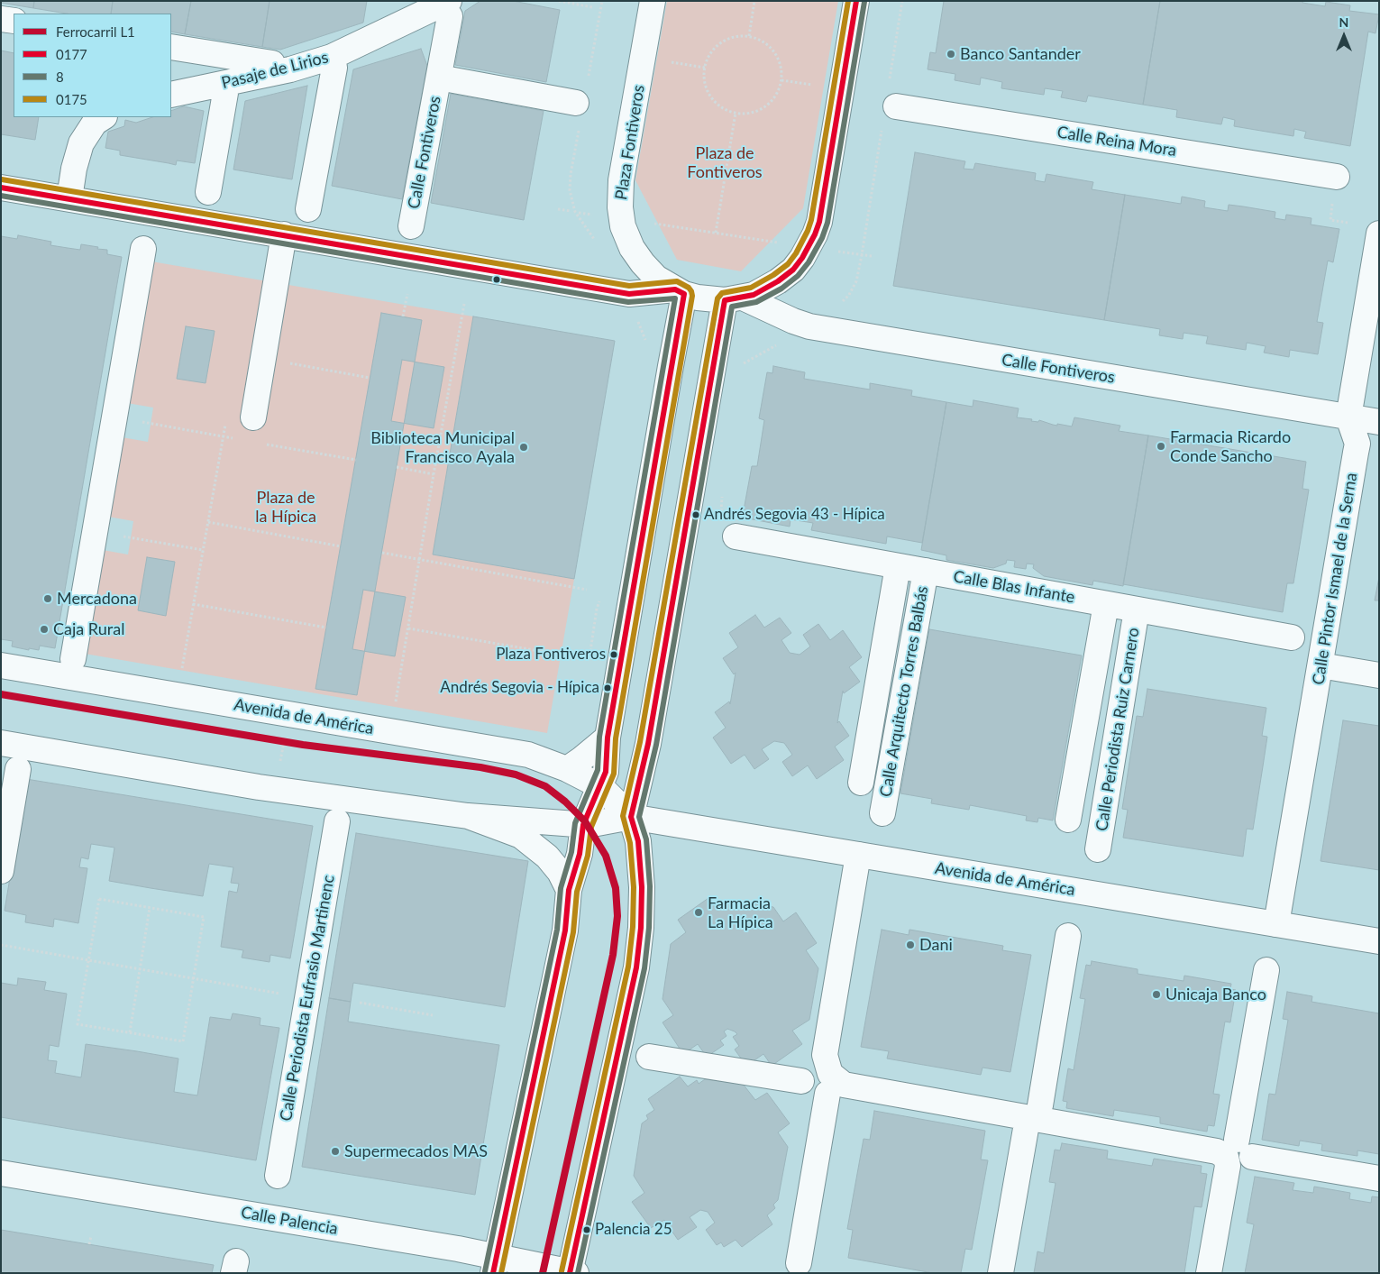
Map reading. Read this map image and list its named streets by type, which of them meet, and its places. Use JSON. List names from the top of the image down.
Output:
{
  "streets": {
    "street": [
      "Pasaje de Lirios",
      "Calle Reina Mora",
      "Plaza Fontiveros",
      "Calle Fontiveros",
      "Calle Pintor Ismael de la Serna",
      "Calle Blas Infante",
      "Calle Arquitecto Torres Balbás",
      "Avenida de América",
      "Calle Periodista Ruiz Carnero",
      "Calle Periodista Eufrasio Martinenc",
      "Calle Palencia"
    ]
  },
  "crossings": [
    ["Pasaje de Lirios", "Calle Fontiveros"],
    ["Plaza Fontiveros", "Calle Fontiveros"],
    ["Calle Fontiveros", "Calle Pintor Ismael de la Serna"],
    ["Calle Pintor Ismael de la Serna", "Avenida de América"],
    ["Calle Blas Infante", "Calle Arquitecto Torres Balbás"],
    ["Calle Blas Infante", "Calle Periodista Ruiz Carnero"]
  ],
  "parks": ["Plaza de Fontiveros", "Plaza de la Hípica"],
  "places": [
    "Banco Santander",
    "Farmacia Ricardo Conde Sancho",
    "Biblioteca Municipal Francisco Ayala",
    "Andrés Segovia 43 - Hípica",
    "Mercadona",
    "Caja Rural",
    "Plaza Fontiveros",
    "Andrés Segovia - Hípica",
    "Farmacia La Hípica",
    "Dani",
    "Unicaja Banco",
    "Supermecados MAS",
    "Palencia 25"
  ],
  "lines": [
    "transit line 0177",
    "transit line 0175",
    "transit line 8",
    "rail line L1"
  ],
  "legend": [
    "Ferrocarril L1",
    "0177",
    "8",
    "0175"
  ],
  "north": "top"
}
